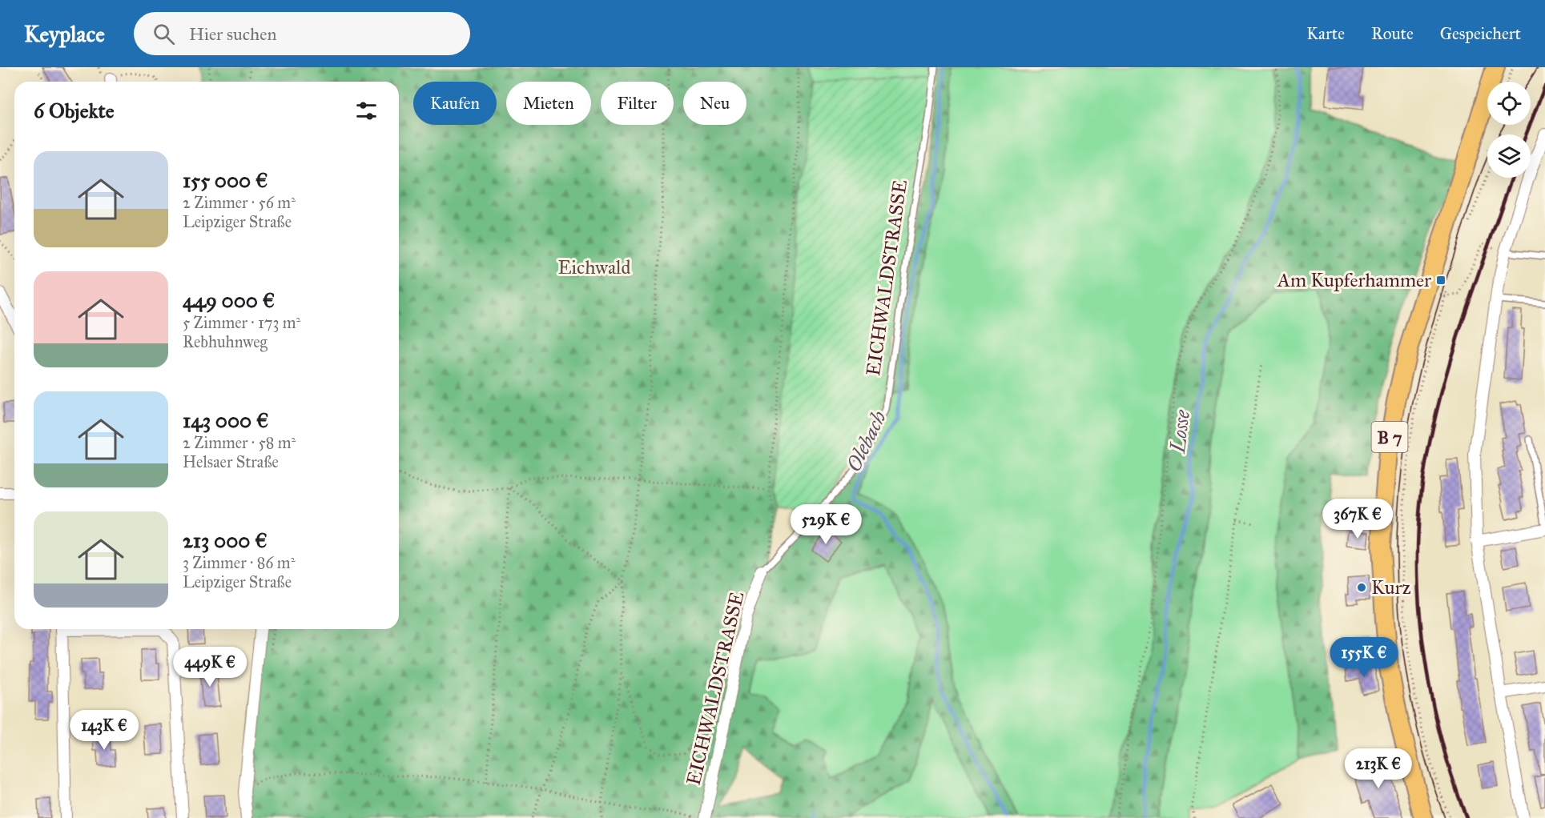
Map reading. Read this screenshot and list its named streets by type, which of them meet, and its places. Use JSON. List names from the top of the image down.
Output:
{
  "streets": {
    "main road": ["B 7"],
    "street": ["EICHWALDSTRASSE"]
  },
  "water": ["Losse", "Olebach"],
  "parks": ["Eichwald"],
  "places": {
    "transit": ["Am Kupferhammer"],
    "other": ["Kurz"]
  },
  "page": {
    "header": "Keyplace",
    "search": "Hier suchen",
    "nav": ["Karte", "Route", "Gespeichert"],
    "chip": [
      "Kaufen",
      "Mieten",
      "Filter",
      "Neu"
    ],
    "heading": "6 Objekte",
    "list": [
      {
        "name": "155 000 €",
        "note": "2 Zimmer · 56 m² · Leipziger Straße"
      },
      {
        "name": "449 000 €",
        "note": "5 Zimmer · 173 m² · Rebhuhnweg"
      },
      {
        "name": "143 000 €",
        "note": "2 Zimmer · 58 m² · Helsaer Straße"
      },
      {
        "name": "213 000 €",
        "note": "3 Zimmer · 86 m² · Leipziger Straße"
      }
    ],
    "price": [
      "367K €",
      "529K €",
      "155K €",
      "449K €",
      "143K €",
      "213K €"
    ]
  }
}
